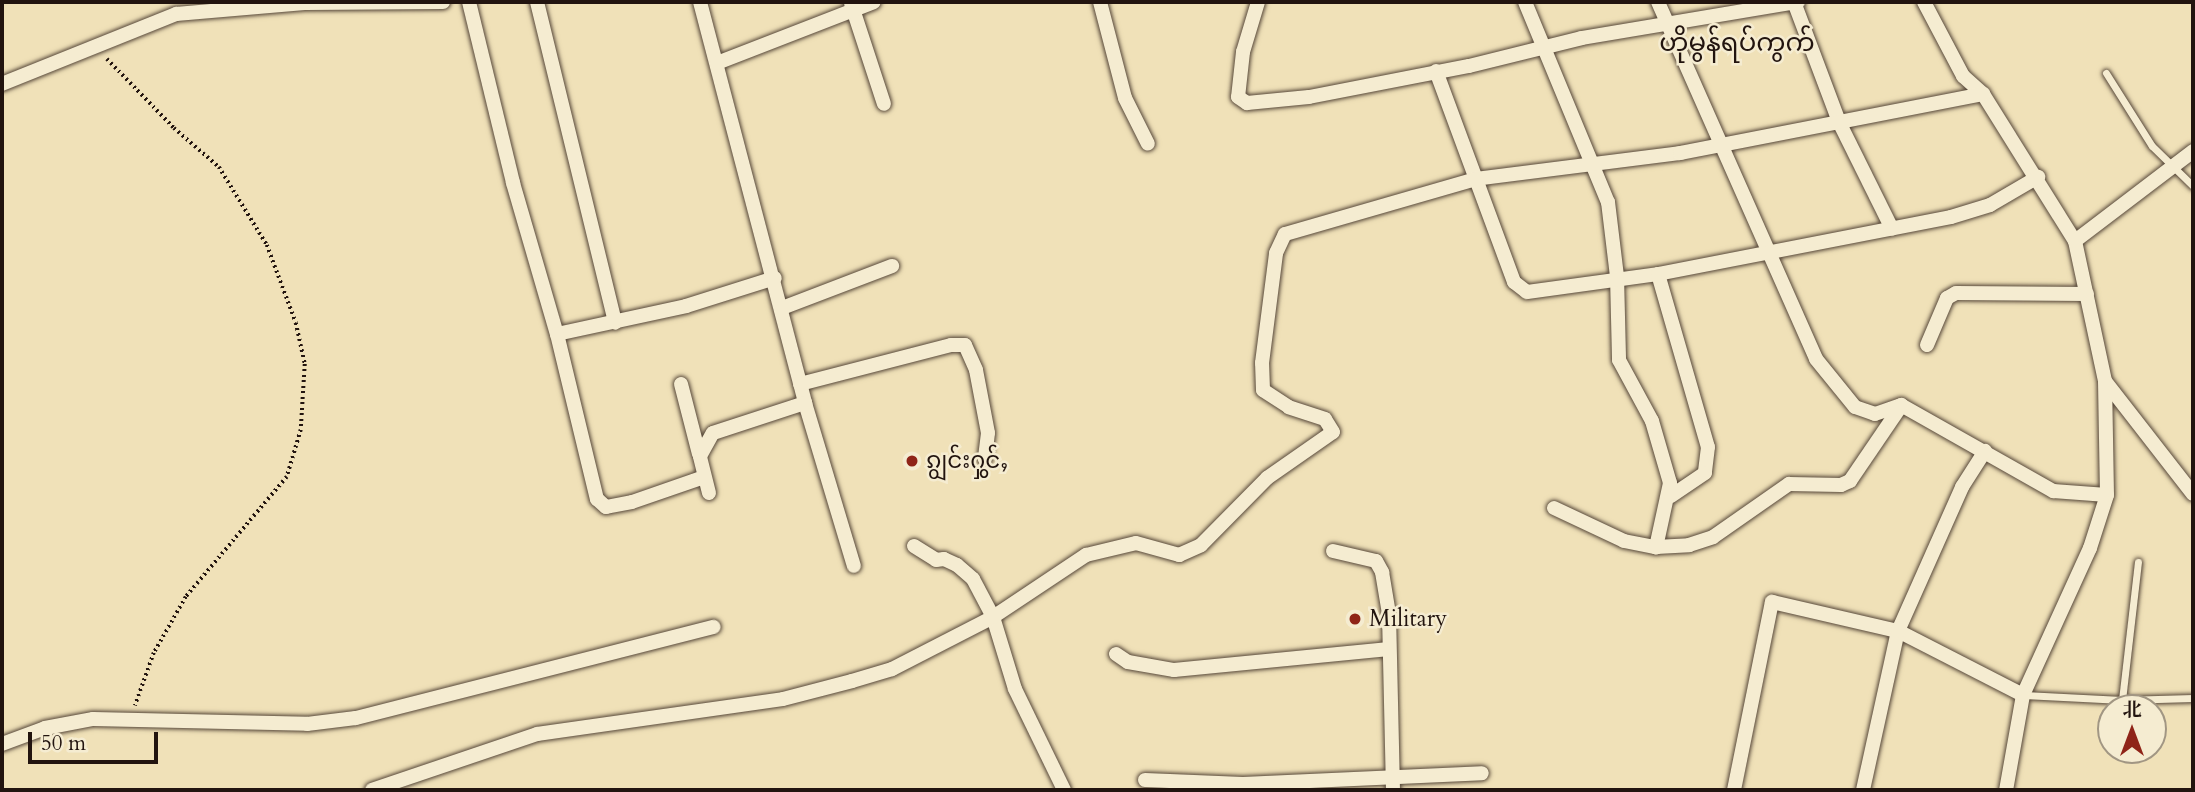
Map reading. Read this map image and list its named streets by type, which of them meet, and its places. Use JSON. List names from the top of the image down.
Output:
{
  "districts": ["ဟိုမွန်ရပ်ကွက်"],
  "places": ["ၵျွင်းႁွင်ႇ", "Military"],
  "scale_bar": "50 m",
  "north": "top"
}
